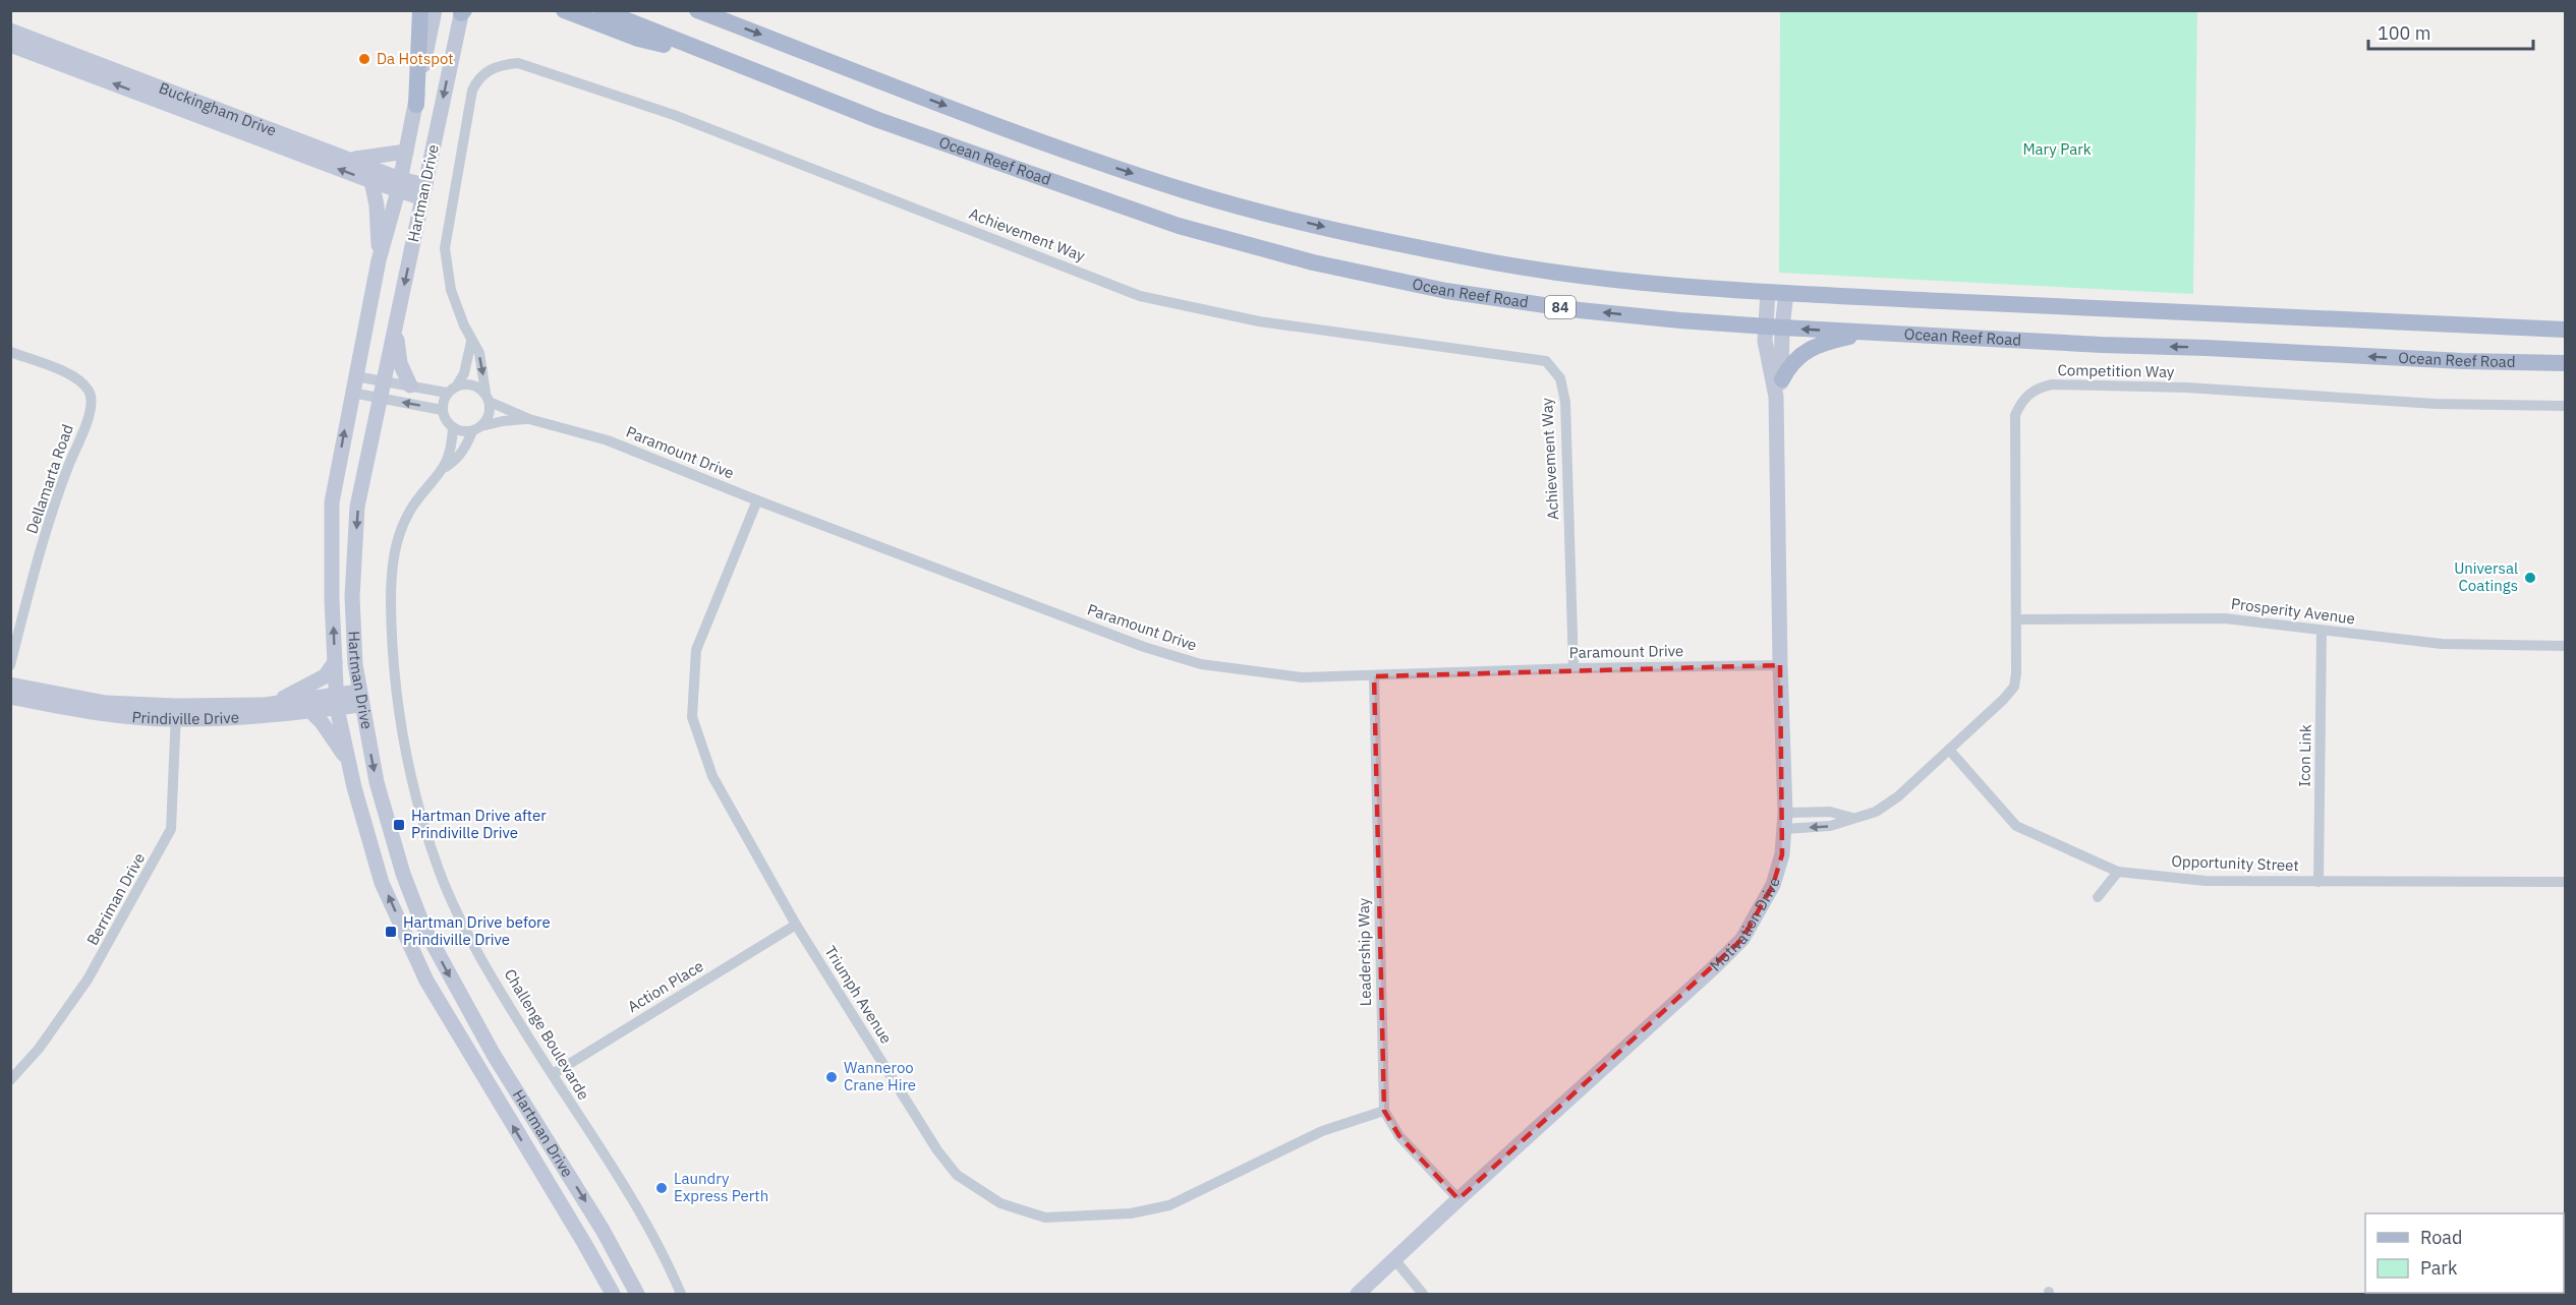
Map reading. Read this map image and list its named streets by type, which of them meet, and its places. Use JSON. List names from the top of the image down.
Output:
{
  "streets": {
    "main road": [
      "Buckingham Drive",
      "Ocean Reef Road",
      "Hartman Drive",
      "84",
      "Prindiville Drive",
      "Motivation Drive"
    ],
    "street": [
      "Achievement Way",
      "Competition Way",
      "Paramount Drive",
      "Dellamarta Road",
      "Prosperity Avenue",
      "Icon Link",
      "Opportunity Street",
      "Berriman Drive",
      "Leadership Way",
      "Action Place",
      "Triumph Avenue",
      "Challenge Boulevarde"
    ]
  },
  "crossings": [
    ["Buckingham Drive", "Hartman Drive"],
    ["Ocean Reef Road", "Motivation Drive"],
    ["Hartman Drive", "Prindiville Drive"],
    ["Achievement Way", "Paramount Drive"],
    ["Achievement Way", "Challenge Boulevarde"],
    ["84", "Motivation Drive"],
    ["Competition Way", "Prosperity Avenue"],
    ["Competition Way", "Opportunity Street"],
    ["Competition Way", "Motivation Drive"],
    ["Paramount Drive", "Motivation Drive"],
    ["Paramount Drive", "Leadership Way"],
    ["Paramount Drive", "Triumph Avenue"],
    ["Paramount Drive", "Challenge Boulevarde"],
    ["Prosperity Avenue", "Icon Link"],
    ["Prindiville Drive", "Berriman Drive"],
    ["Icon Link", "Opportunity Street"],
    ["Motivation Drive", "Leadership Way"],
    ["Leadership Way", "Triumph Avenue"],
    ["Action Place", "Triumph Avenue"],
    ["Action Place", "Challenge Boulevarde"]
  ],
  "parks": ["Mary Park"],
  "places": {
    "other": [
      "Da Hotspot",
      "Universal Coatings",
      "Wanneroo Crane Hire",
      "Laundry Express Perth"
    ],
    "transit": ["Hartman Drive after Prindiville Drive", "Hartman Drive before Prindiville Drive"]
  },
  "legend": ["Road", "Park"],
  "scale_bar": "100 m"
}
